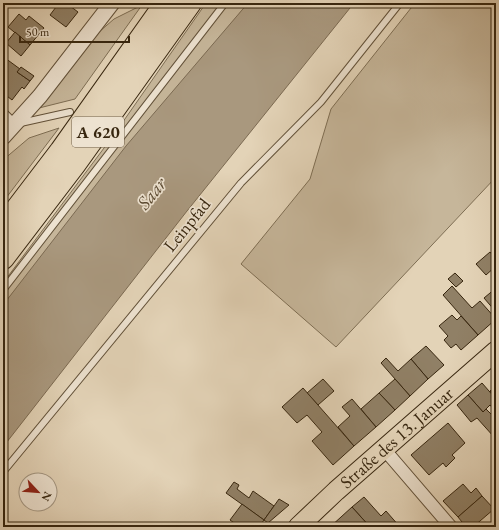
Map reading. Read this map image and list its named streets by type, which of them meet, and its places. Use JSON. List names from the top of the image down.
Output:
{
  "streets": {
    "highway": ["A 620"],
    "main road": ["Straße des 13. Januar"],
    "lane": ["Leinpfad"]
  },
  "water": ["Saar"],
  "scale_bar": "50 m",
  "north": "bottom right"
}
